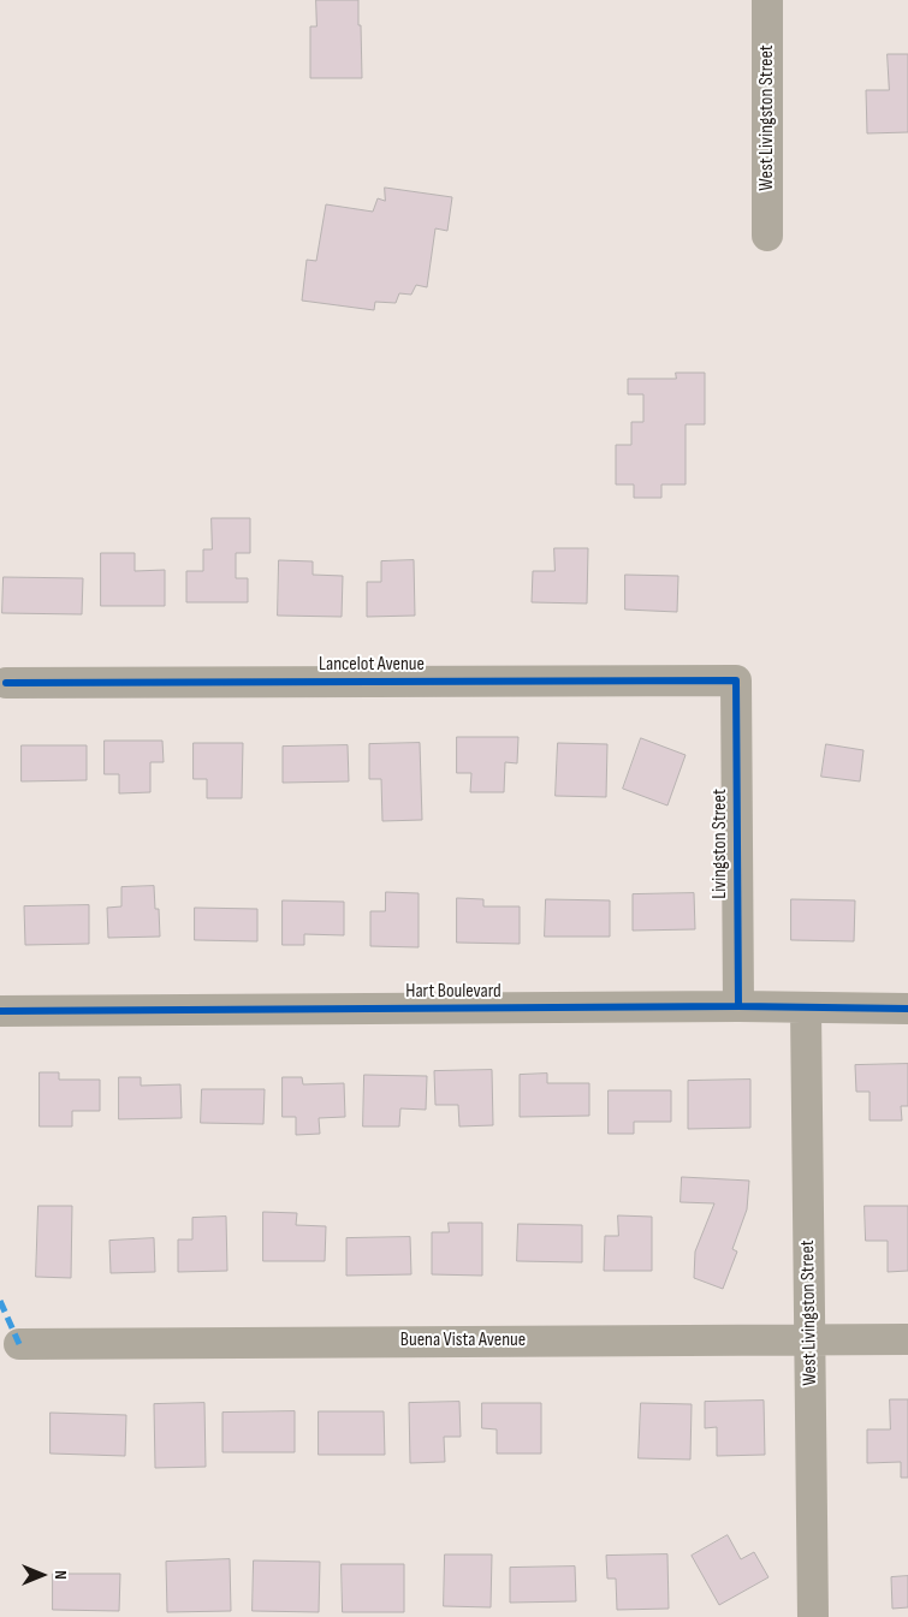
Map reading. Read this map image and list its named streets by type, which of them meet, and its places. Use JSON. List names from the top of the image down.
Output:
{
  "streets": {
    "street": [
      "West Livingston Street",
      "Lancelot Avenue",
      "Livingston Street",
      "Hart Boulevard",
      "Buena Vista Avenue"
    ]
  },
  "crossings": [
    ["West Livingston Street", "Hart Boulevard"],
    ["West Livingston Street", "Buena Vista Avenue"],
    ["Lancelot Avenue", "Livingston Street"],
    ["Livingston Street", "Hart Boulevard"]
  ],
  "north": "right"
}
